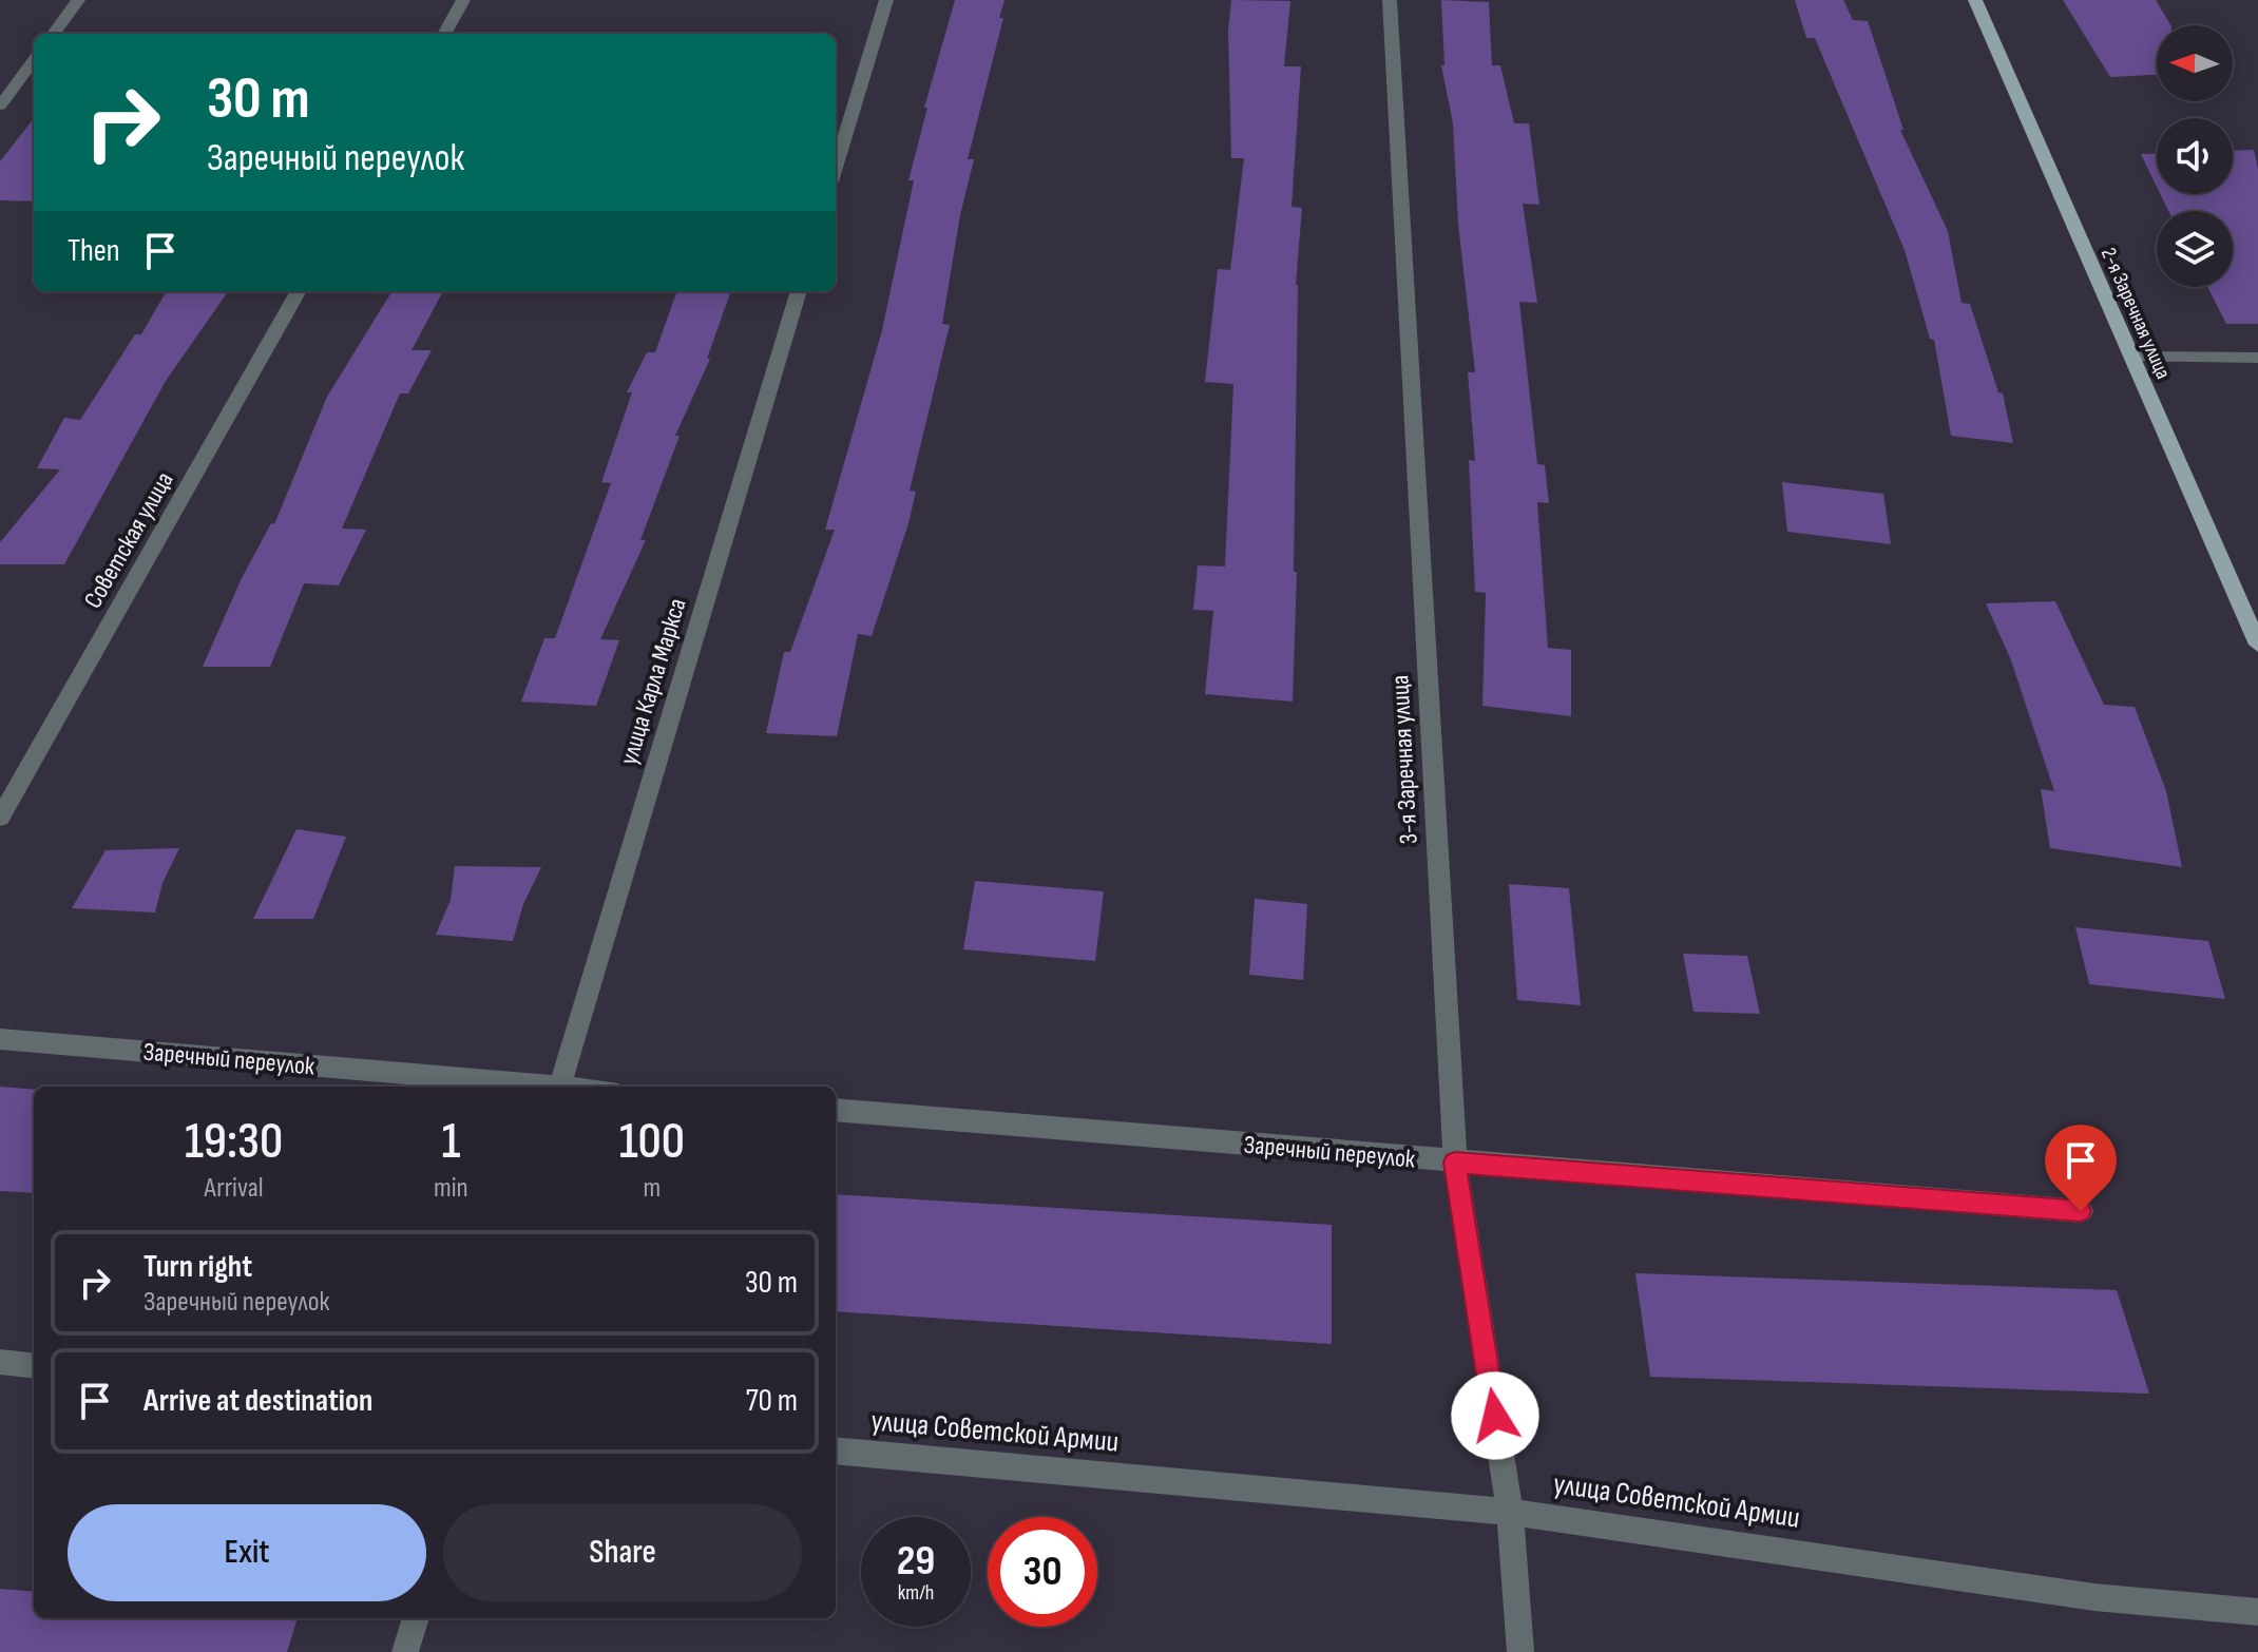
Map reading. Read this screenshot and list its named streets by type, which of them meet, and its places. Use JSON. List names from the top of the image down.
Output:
{
  "streets": {
    "main road": ["2-я Заречная улица"],
    "street": [
      "Советская улица",
      "улица Карла Маркса",
      "3-я Заречная улица",
      "Заречный переулок",
      "улица Советской Армии"
    ]
  },
  "crossings": [
    ["3-я Заречная улица", "Заречный переулок"],
    ["3-я Заречная улица", "улица Советской Армии"]
  ],
  "north": "left",
  "page": {
    "turn": ["30 m", "Заречный переулок"],
    "then": "Then",
    "eta": [
      "19:30",
      "Arrival",
      "1",
      "min",
      "100",
      "m"
    ],
    "list": [
      {
        "name": "Turn right",
        "note": "Заречный переулок",
        "value": "30 m"
      },
      {
        "name": "Arrive at destination",
        "value": "70 m"
      }
    ],
    "buttons": ["Exit", "Share"],
    "speed": "29 km/h",
    "limit": "30"
  }
}
